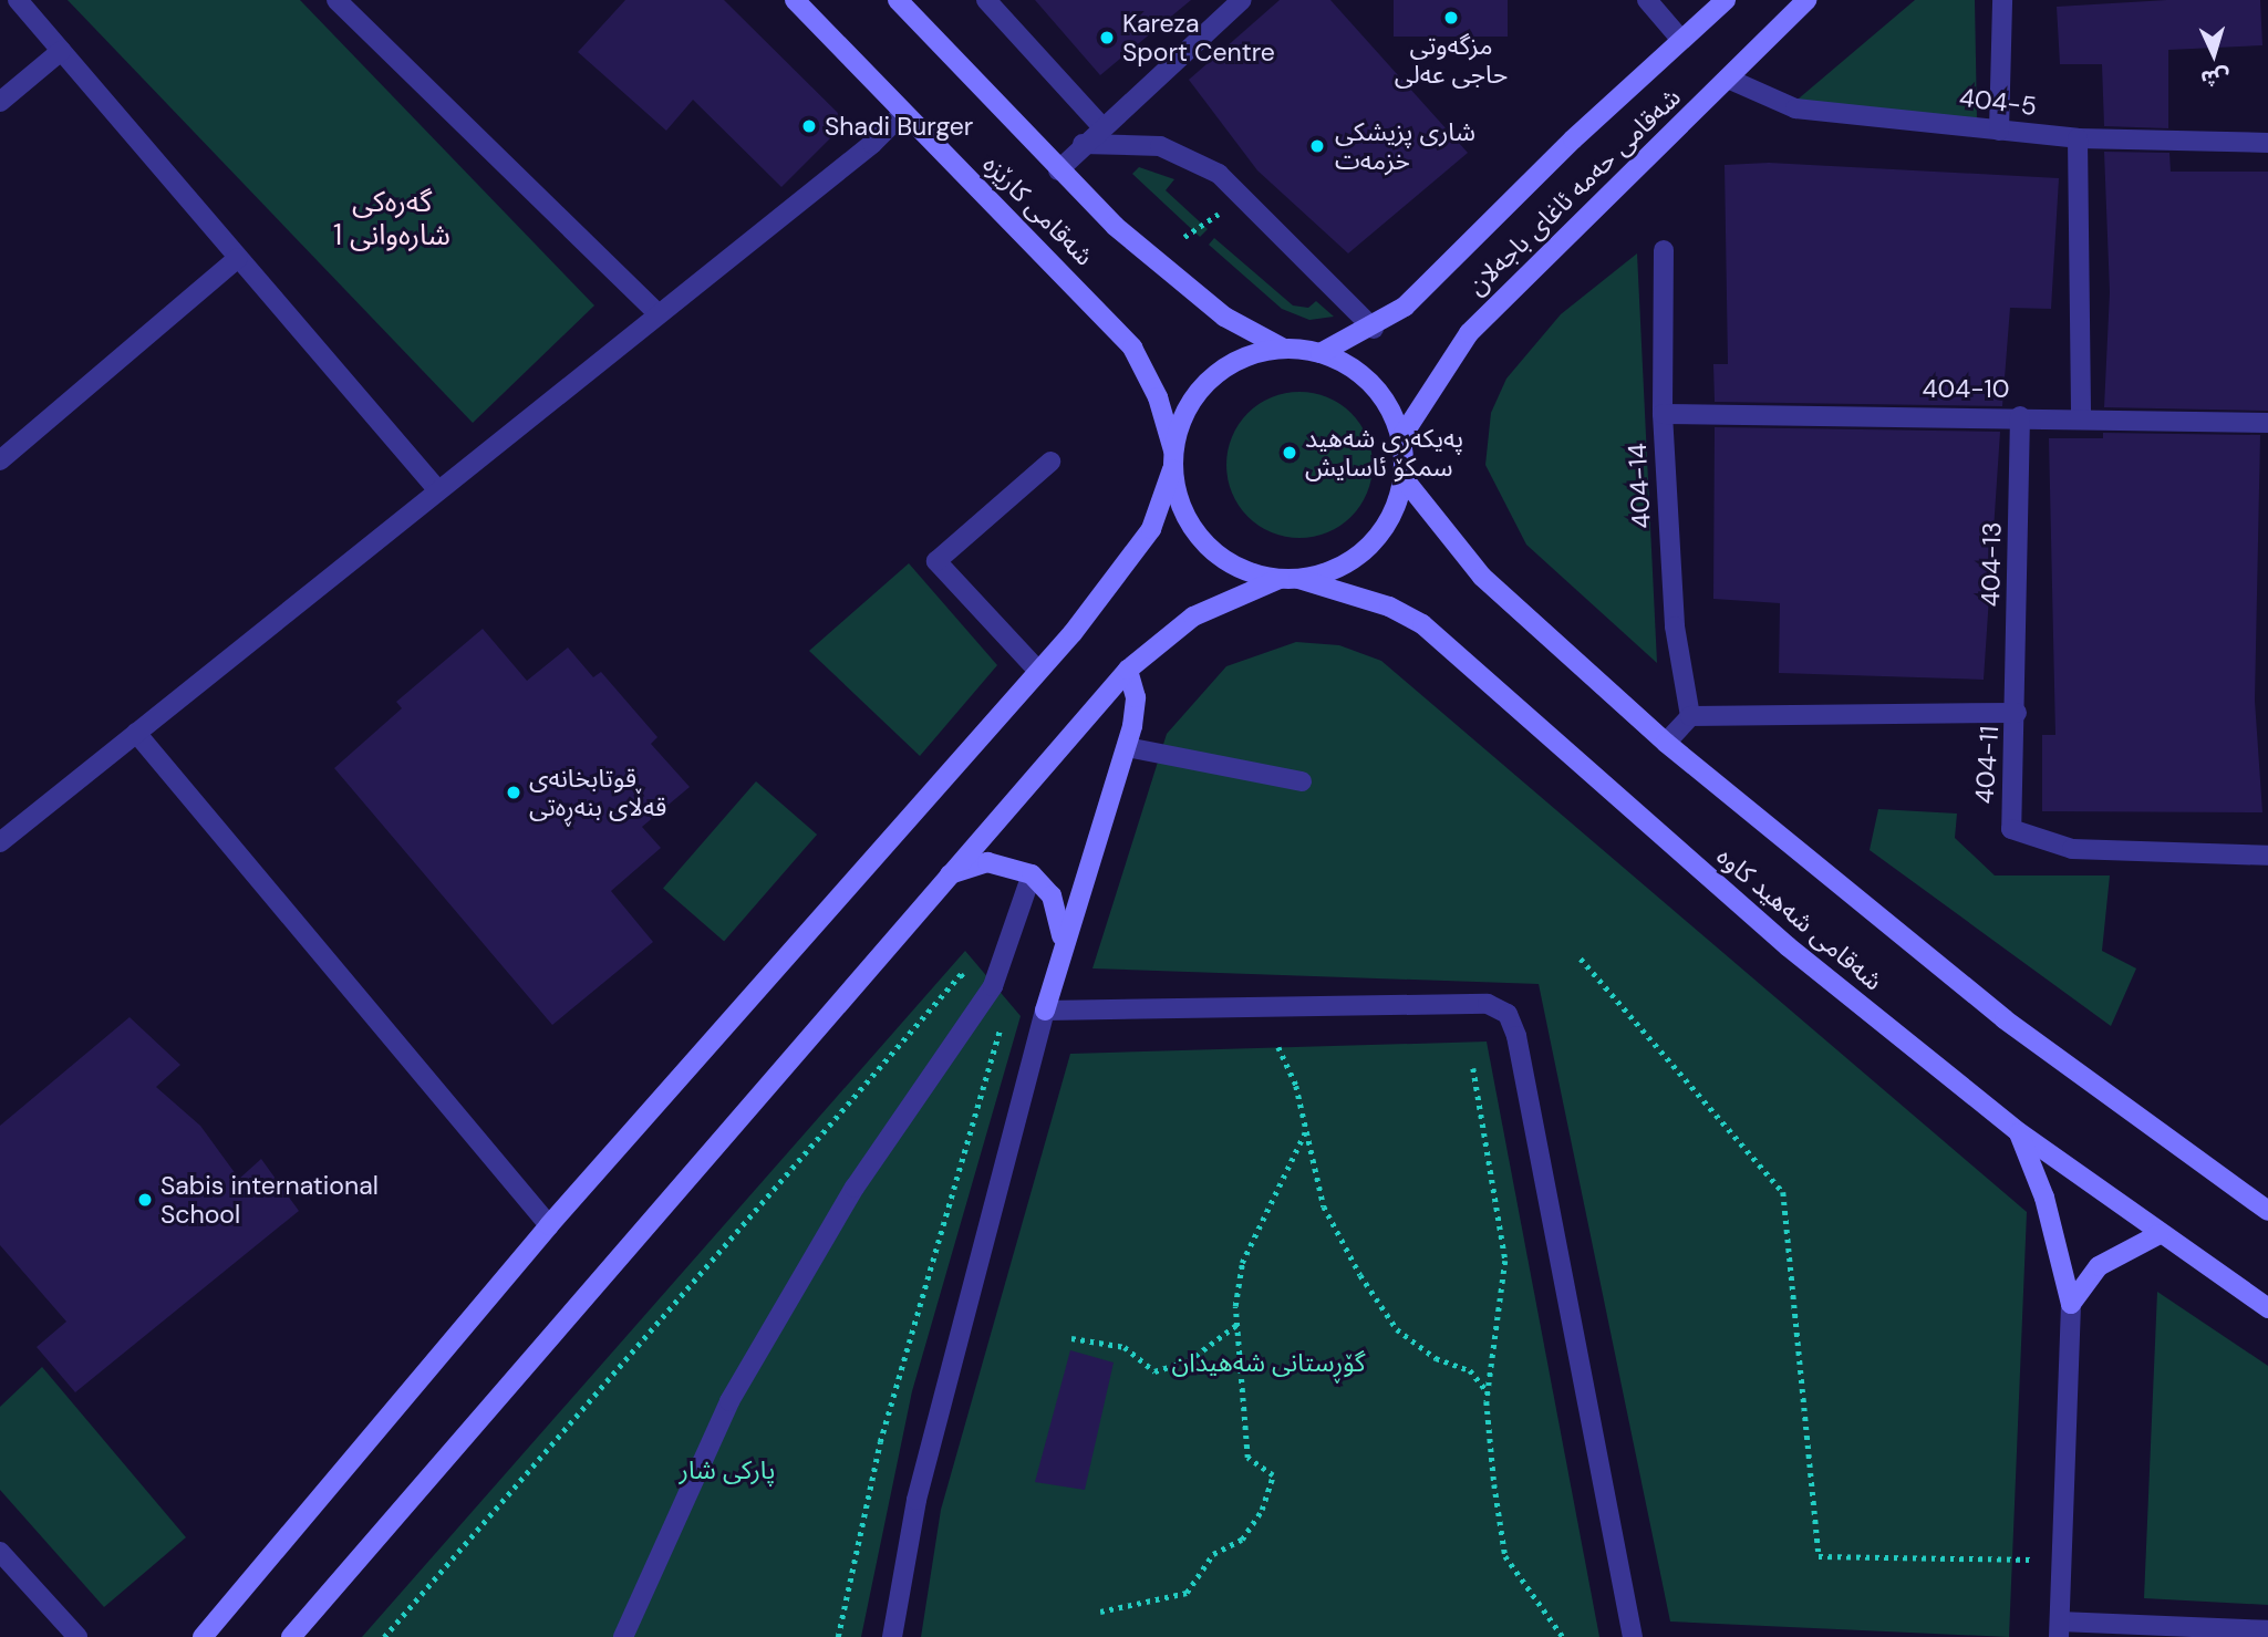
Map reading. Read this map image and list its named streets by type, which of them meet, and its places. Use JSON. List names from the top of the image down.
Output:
{
  "streets": {
    "main road": ["شەقامی حەمە ئاغای باجەلان", "شەقامی کارێزە", "شەقامی شەهید کاوە"],
    "street": [
      "404-5",
      "404-10",
      "404-14",
      "404-13",
      "404-11"
    ]
  },
  "crossings": [
    ["404-5", "شەقامی حەمە ئاغای باجەلان"],
    ["شەقامی حەمە ئاغای باجەلان", "شەقامی کارێزە"],
    ["شەقامی حەمە ئاغای باجەلان", "شەقامی شەهید کاوە"],
    ["شەقامی کارێزە", "شەقامی شەهید کاوە"],
    ["404-10", "404-14"],
    ["404-10", "404-13"],
    ["404-14", "404-11"],
    ["404-13", "404-11"]
  ],
  "districts": ["گەرەکی شارەوانی 1"],
  "parks": ["گۆڕستانی شەهیدان", "پارکی شار"],
  "places": [
    "مزگەوتی حاجی عەلی",
    "Kareza Sport Centre",
    "Shadi Burger",
    "شاری پزیشکی خزمەت",
    "پەیکەری شەهید سمکۆ ئاسایش",
    "قوتابخانەی قەڵای بنەڕەتی",
    "Sabis international School"
  ],
  "north": "bottom"
}
